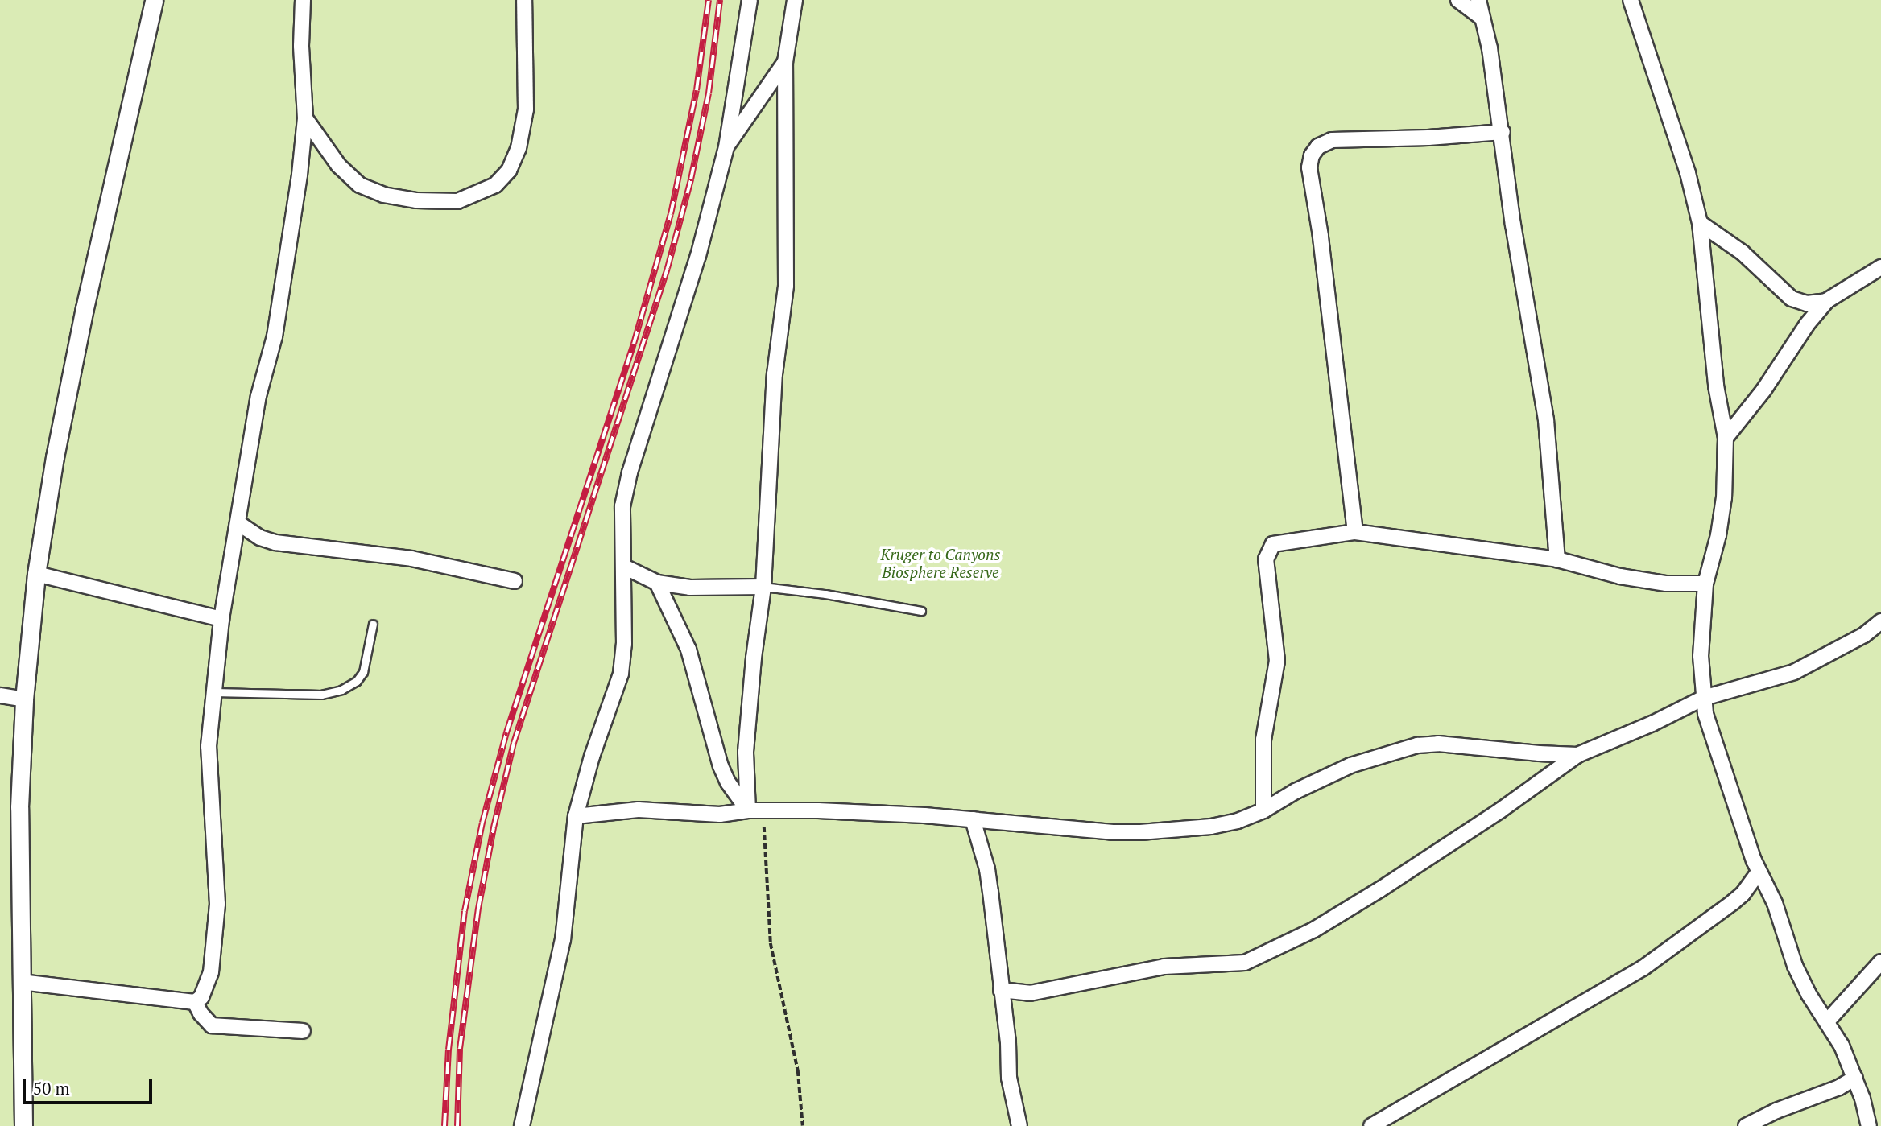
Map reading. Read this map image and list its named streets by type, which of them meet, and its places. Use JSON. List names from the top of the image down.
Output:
{
  "parks": ["Kruger to Canyons Biosphere Reserve"],
  "scale_bar": "50 m"
}
